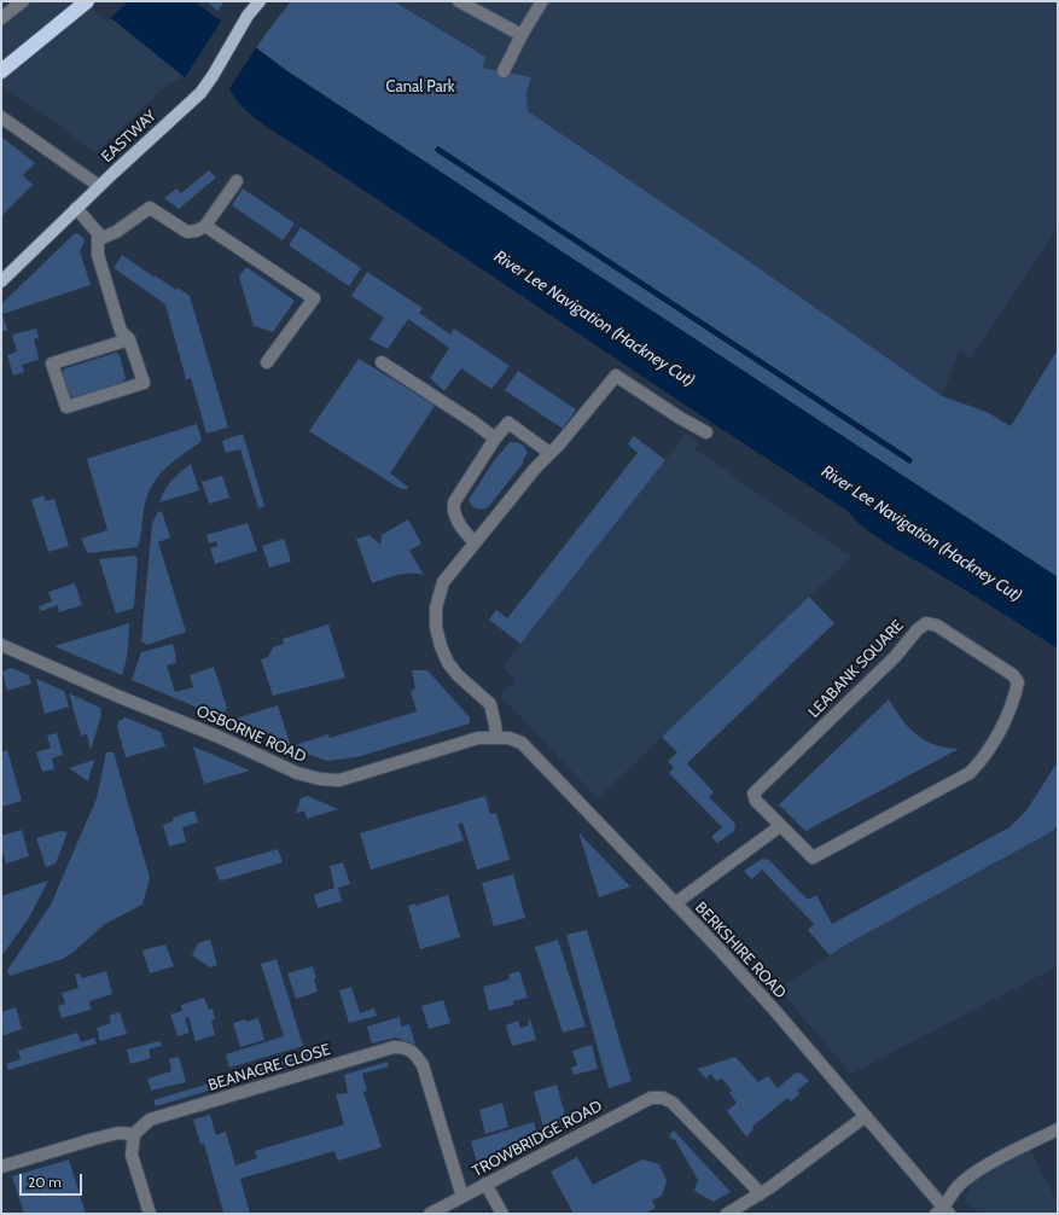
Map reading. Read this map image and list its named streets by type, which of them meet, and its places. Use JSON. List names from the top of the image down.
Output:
{
  "streets": {
    "main road": ["EASTWAY"],
    "street": [
      "LEABANK SQUARE",
      "OSBORNE ROAD",
      "BERKSHIRE ROAD",
      "BEANACRE CLOSE",
      "TROWBRIDGE ROAD"
    ]
  },
  "crossings": [
    ["OSBORNE ROAD", "BERKSHIRE ROAD"],
    ["BEANACRE CLOSE", "TROWBRIDGE ROAD"]
  ],
  "water": ["River Lee Navigation (Hackney Cut)"],
  "parks": ["Canal Park"],
  "scale_bar": "20 m"
}
